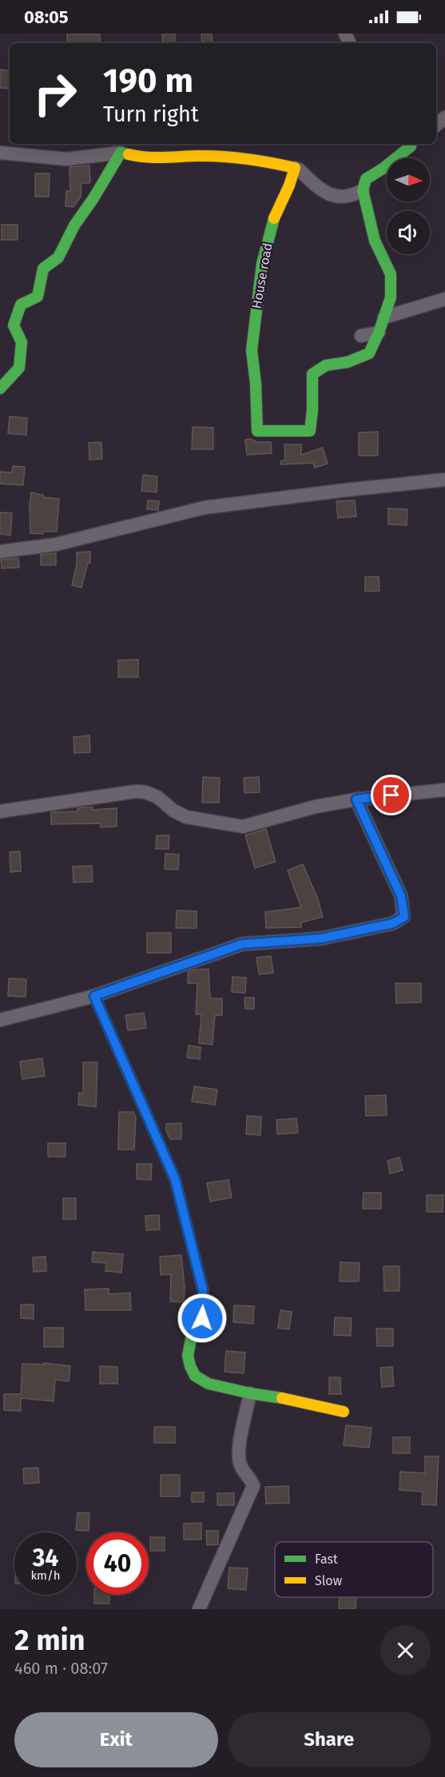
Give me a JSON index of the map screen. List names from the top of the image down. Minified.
{"streets":{"street":["House road"]},"legend":["Fast","Slow"],"north":"right","page":{"status":"08:05","turn":["190 m","Turn right"],"speed":"34 km/h","limit":"40","heading":["2 min","460 m · 08:07"],"buttons":["Exit","Share"]}}
